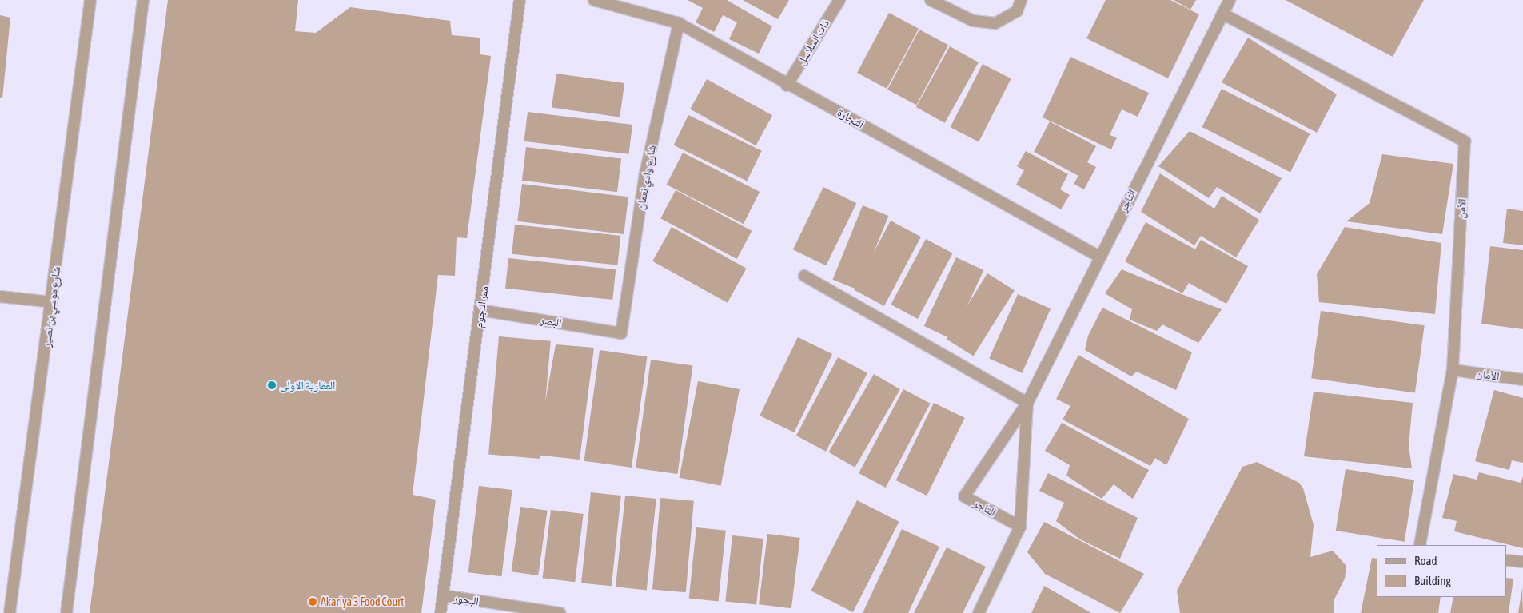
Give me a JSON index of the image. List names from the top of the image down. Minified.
{"streets":{"street":["ذات السلاسل","التجارة","شارع وادي نعمان","التاجر","الأمن","شارع موسي بن نصير","ممر النجوم","البصر","الأمان","البحور"]},"crossings":[["ذات السلاسل","التجارة"],["التجارة","شارع وادي نعمان"],["التجارة","التاجر"],["شارع وادي نعمان","البصر"],["التاجر","الأمن"],["الأمن","الأمان"],["ممر النجوم","البصر"],["ممر النجوم","البحور"]],"places":["العقارية الاولى","Akariya 3 Food Court"],"legend":["Road","Building"]}
